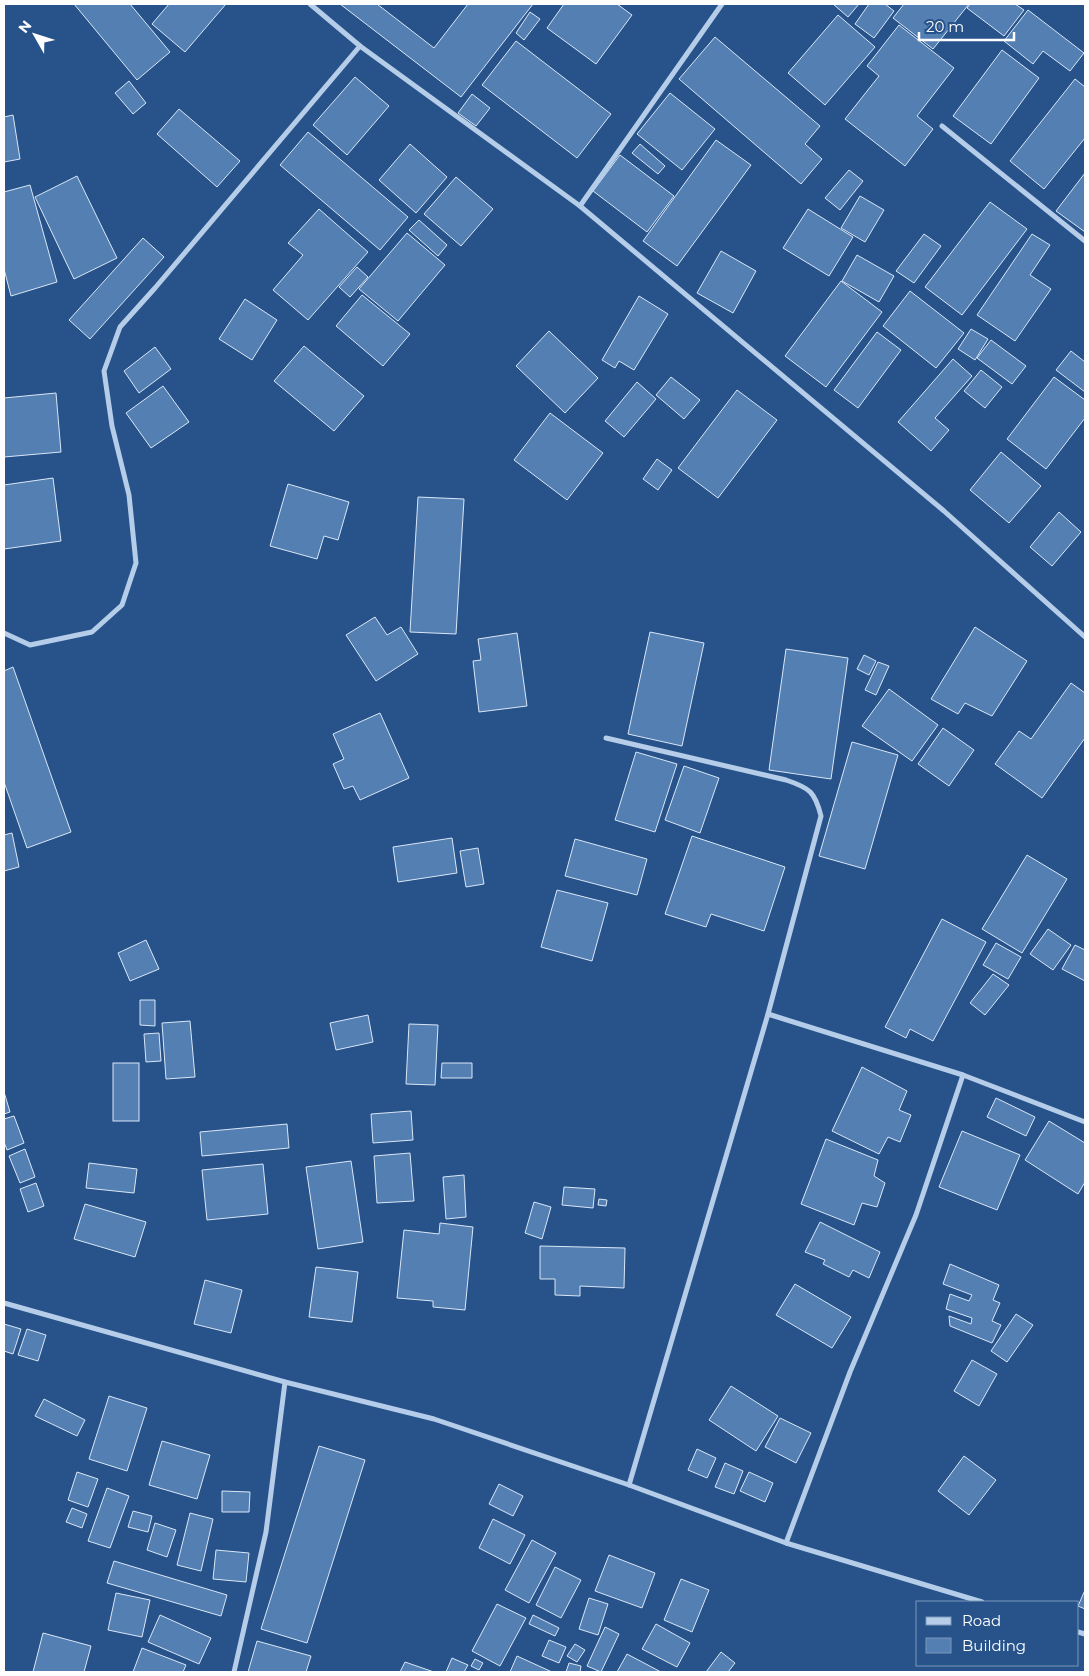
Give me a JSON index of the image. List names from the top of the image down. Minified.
{"legend":["Road","Building"],"scale_bar":"20 m","north":"top left"}
